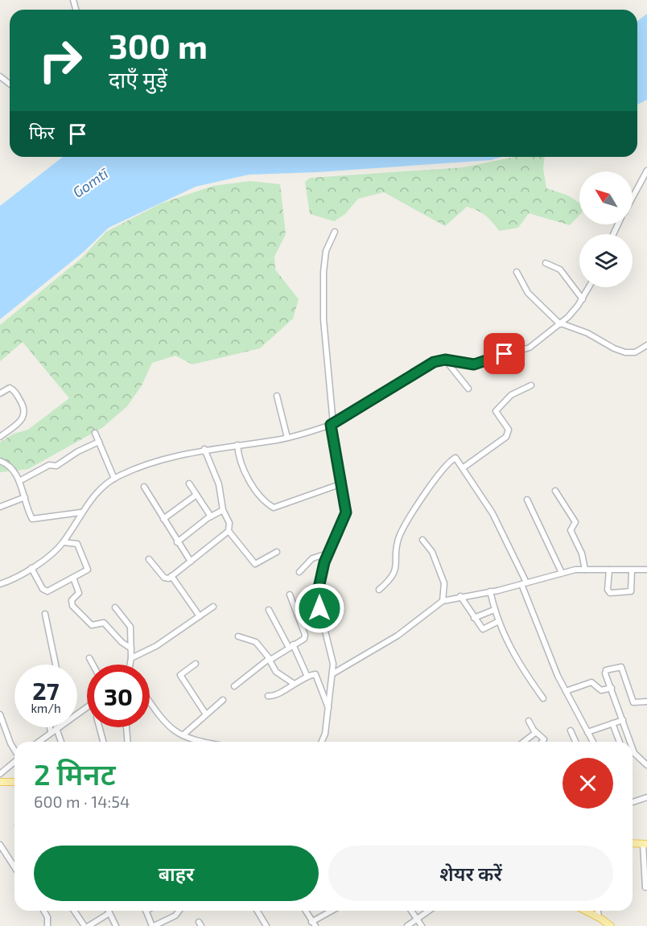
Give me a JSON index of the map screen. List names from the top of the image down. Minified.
{"water":["Gomtī"],"north":"top left","page":{"turn":["300 m","दाएँ मुड़ें"],"then":"फिर","speed":"27 km/h","limit":"30","heading":["2 मिनट","600 m · 14:54"],"buttons":["बाहर","शेयर करें"]}}
